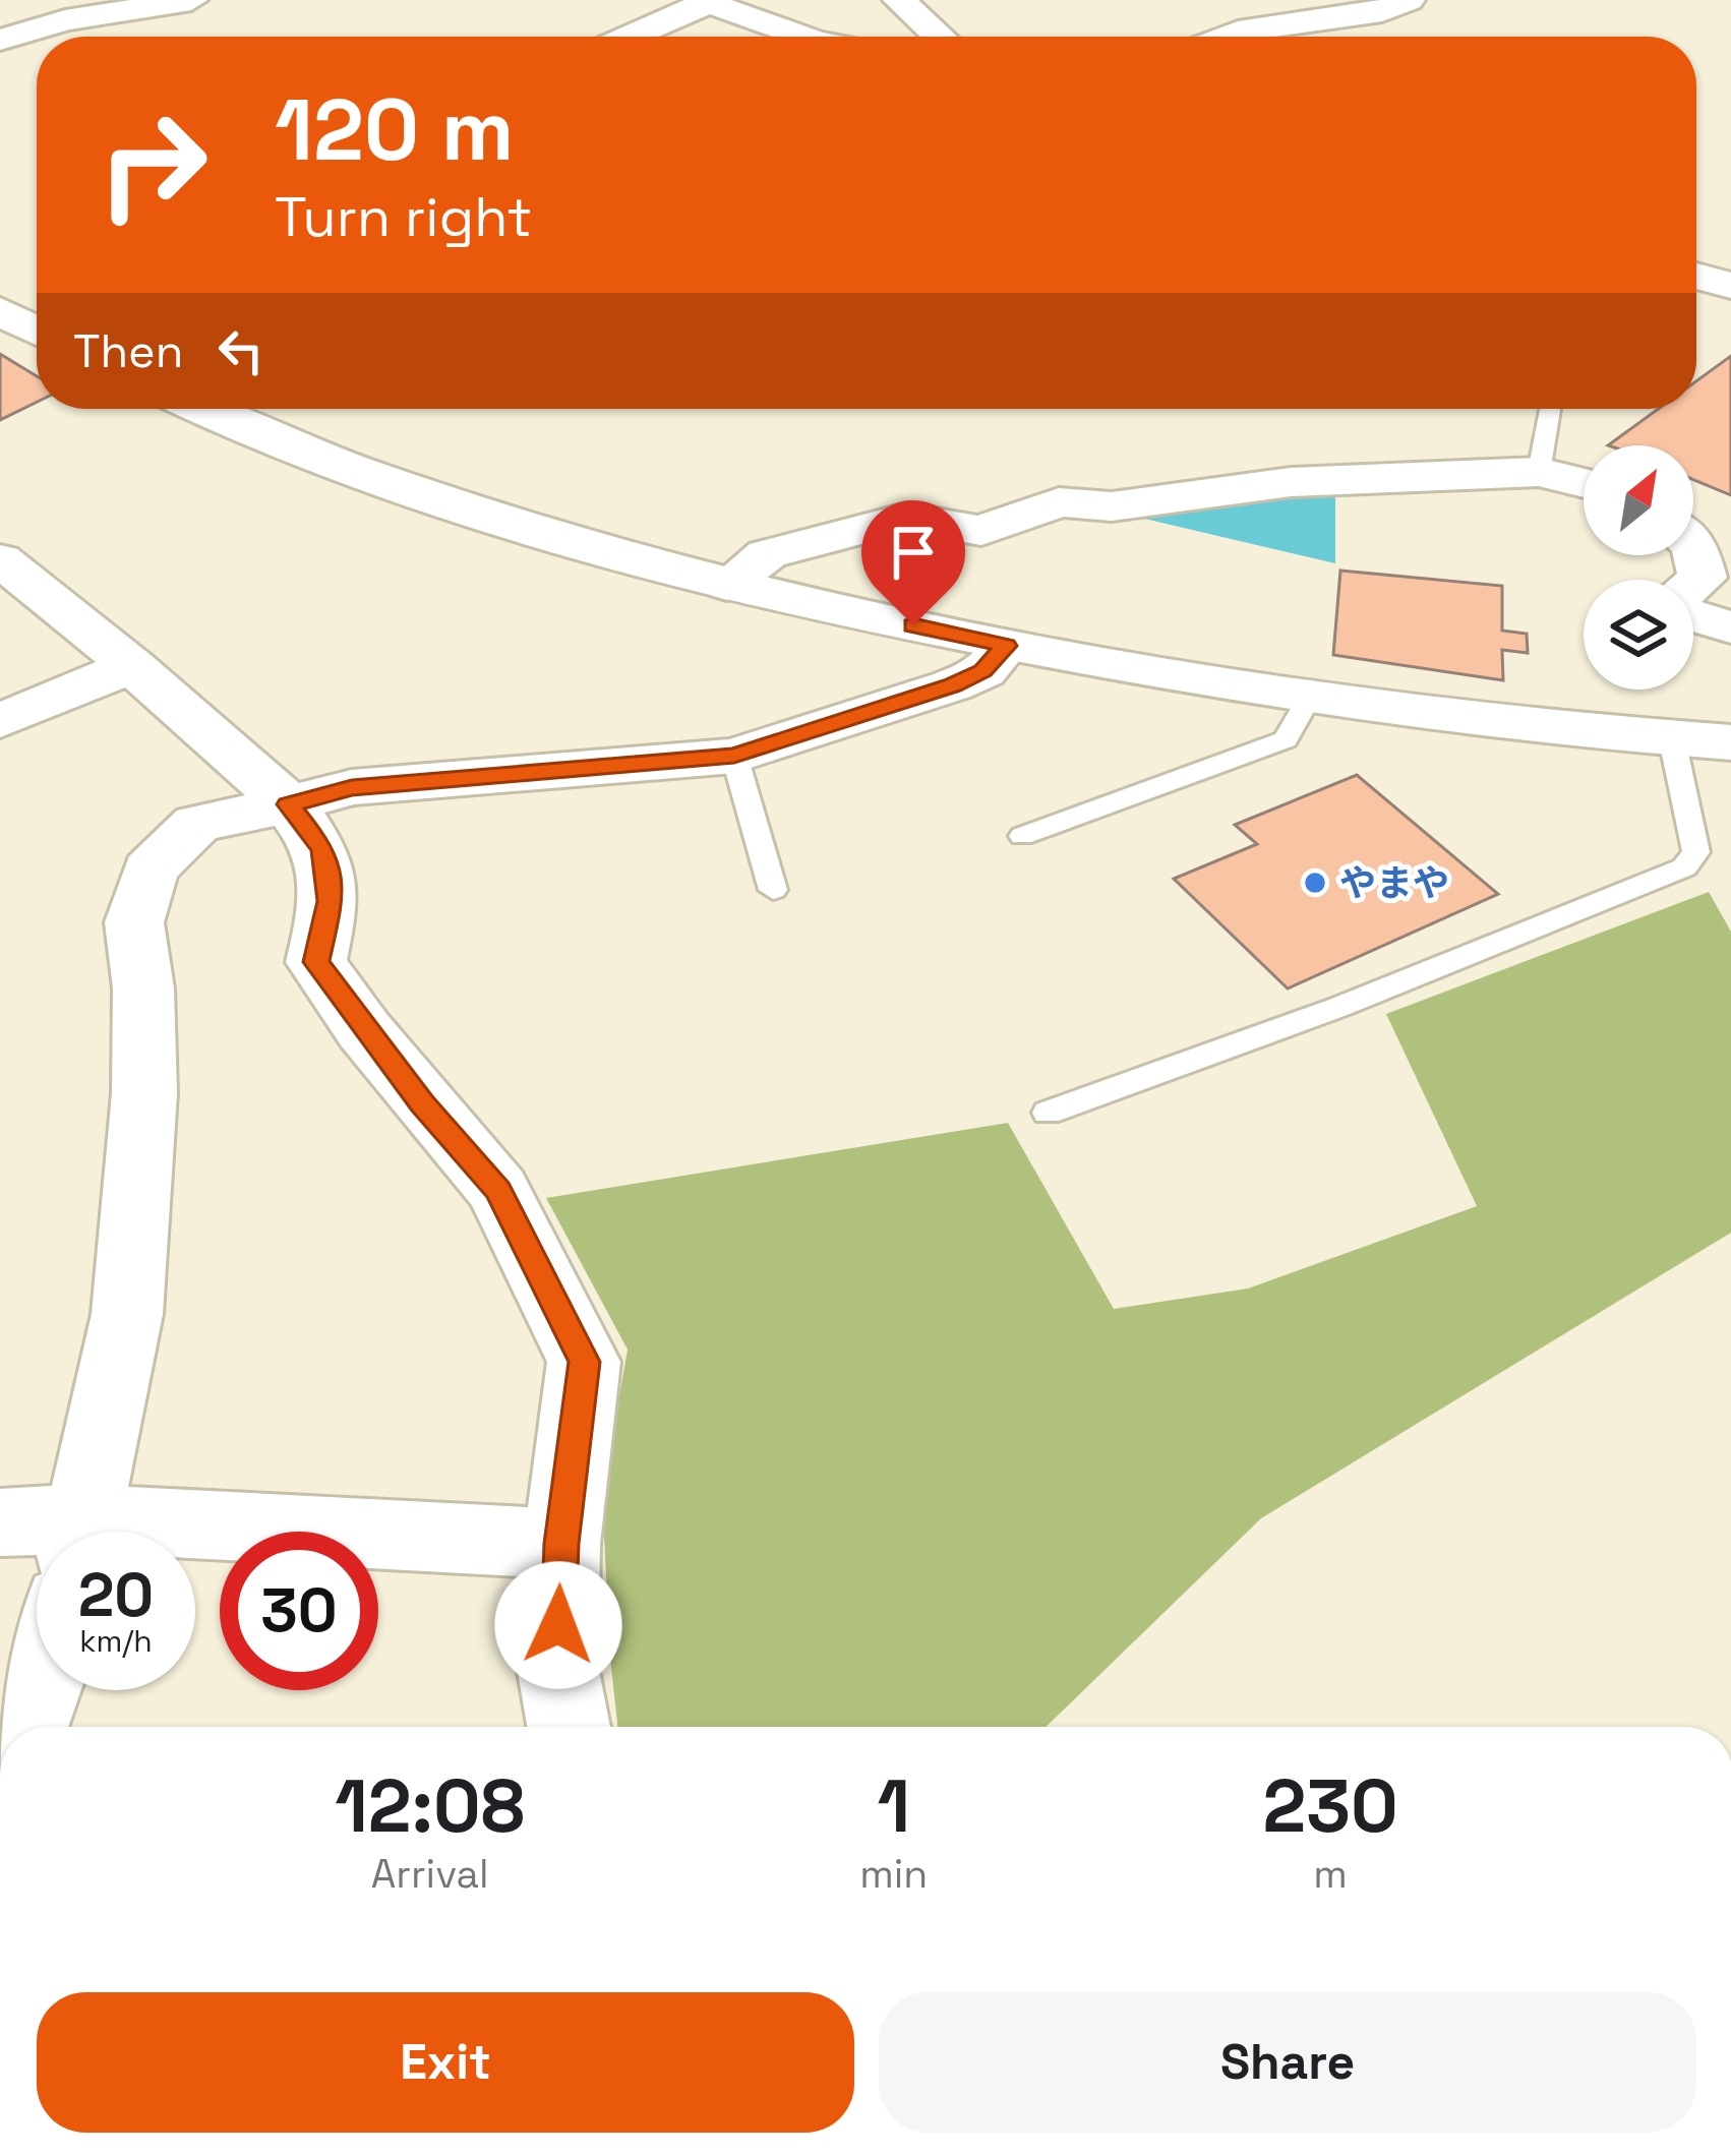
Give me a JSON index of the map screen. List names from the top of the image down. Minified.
{"places":["やまや"],"north":"top right","page":{"turn":["120 m","Turn right"],"then":"Then","speed":"20 km/h","limit":"30","eta":["12:08","Arrival","1","min","230","m"],"buttons":["Exit","Share"]}}
